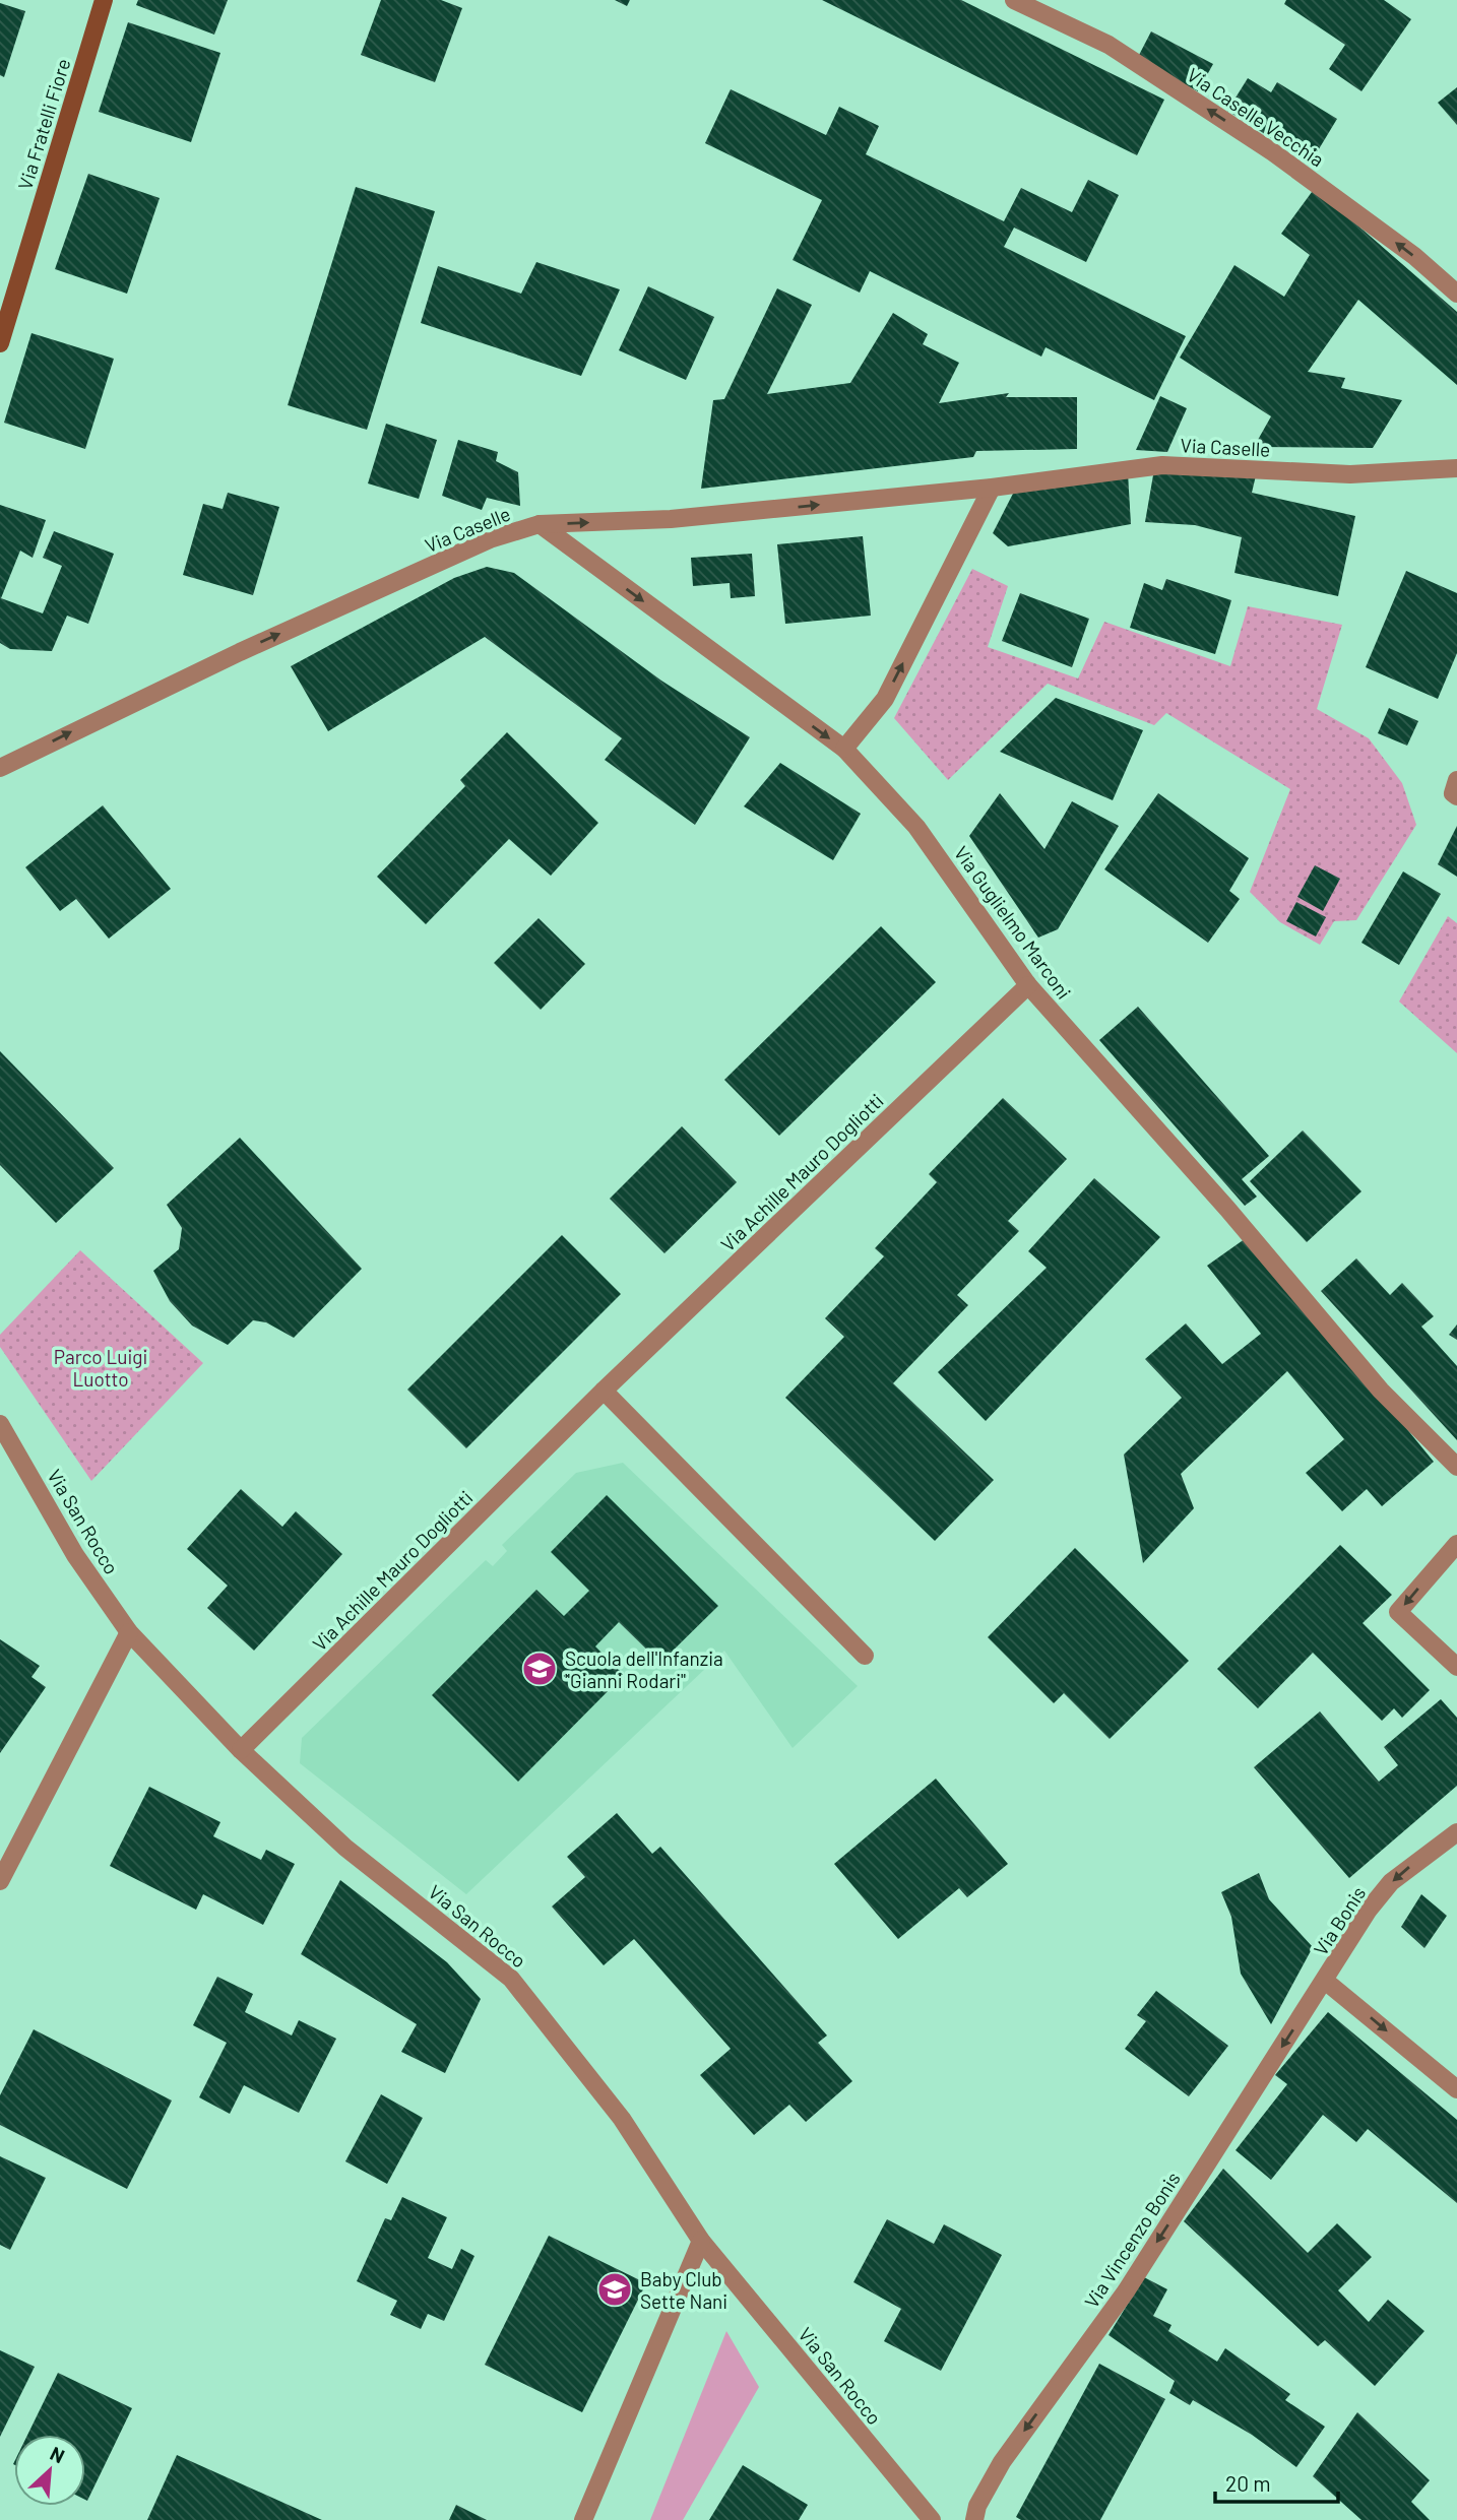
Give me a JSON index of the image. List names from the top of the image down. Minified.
{"streets":{"street":["Via Caselle Vecchia","Via Fratelli Fiore","Via Caselle","Via Guglielmo Marconi","Via Achille Mauro Dogliotti","Via San Rocco","Via Bonis","Via Vincenzo Bonis"]},"crossings":[["Via Caselle","Via Guglielmo Marconi"],["Via Guglielmo Marconi","Via Achille Mauro Dogliotti"],["Via Achille Mauro Dogliotti","Via San Rocco"],["Via Bonis","Via Vincenzo Bonis"]],"one_way":["Via Caselle Vecchia","Via Caselle","Via Bonis","Via Vincenzo Bonis"],"parks":["Parco Luigi Luotto"],"places":{"school or university":["Scuola dell'Infanzia \"Gianni Rodari\"","Baby Club Sette Nani"]},"scale_bar":"20 m","north":"top right"}
